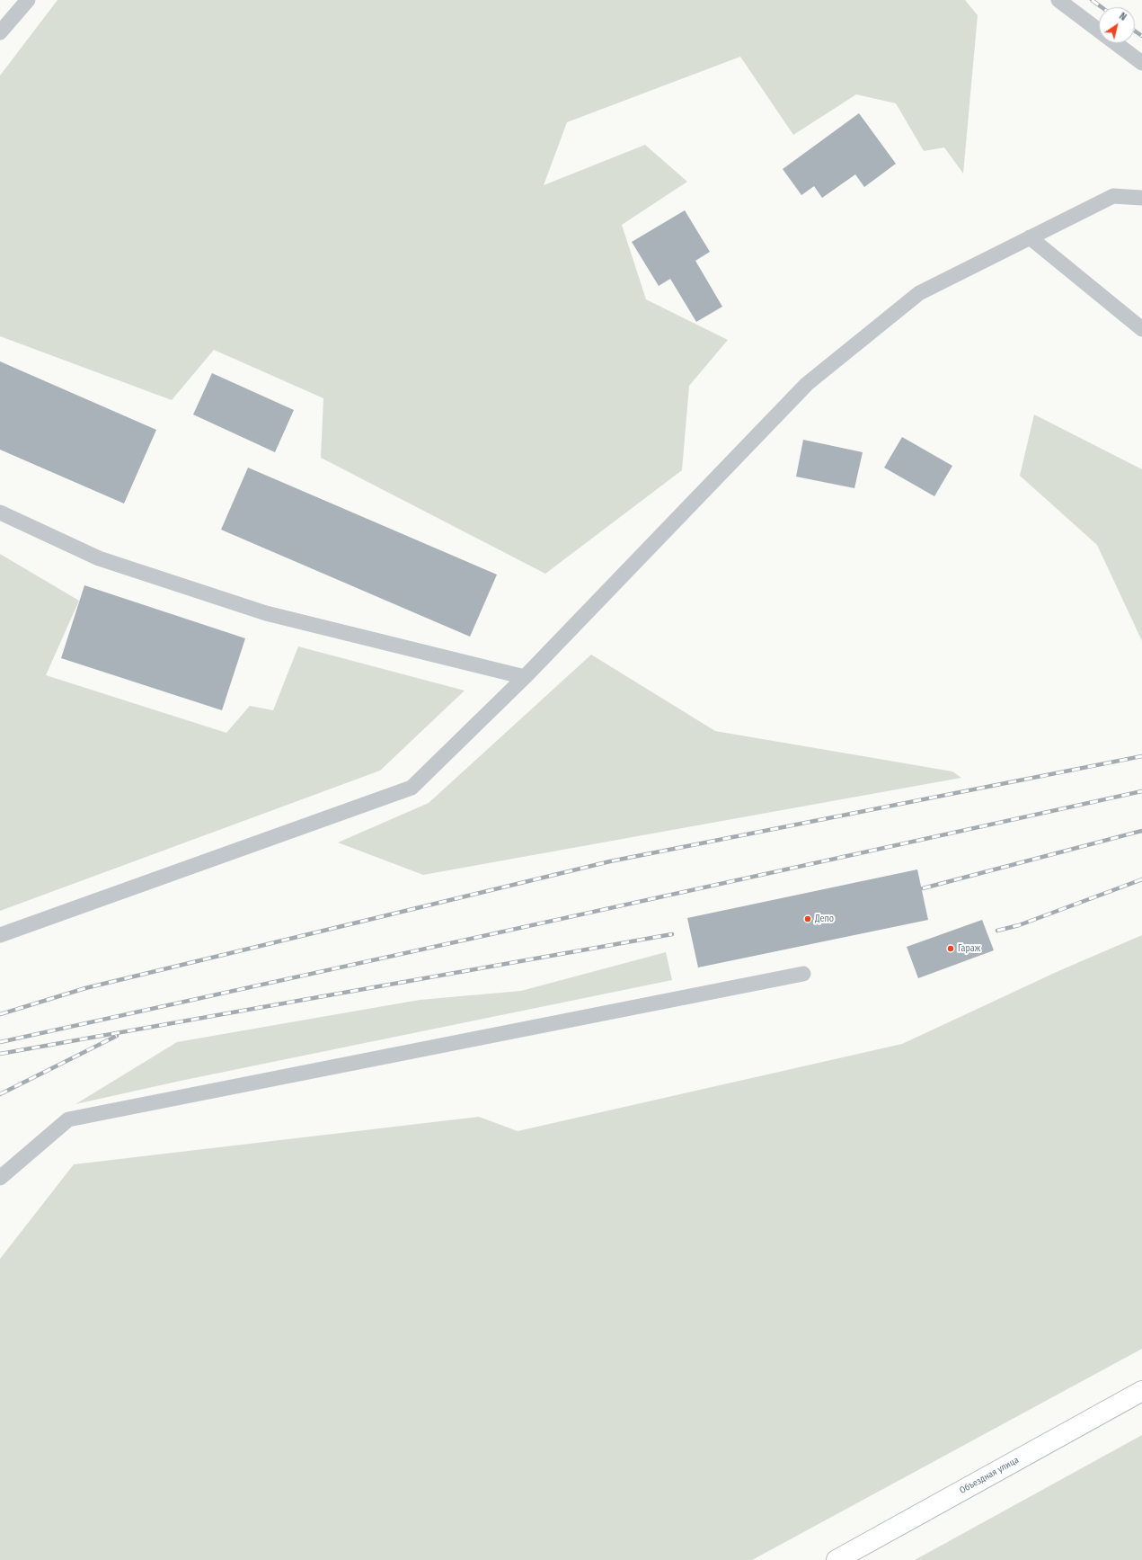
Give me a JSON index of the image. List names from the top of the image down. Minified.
{"streets":{"main road":["Объездная улица"]},"places":["Депо","Гараж"],"north":"top right"}
